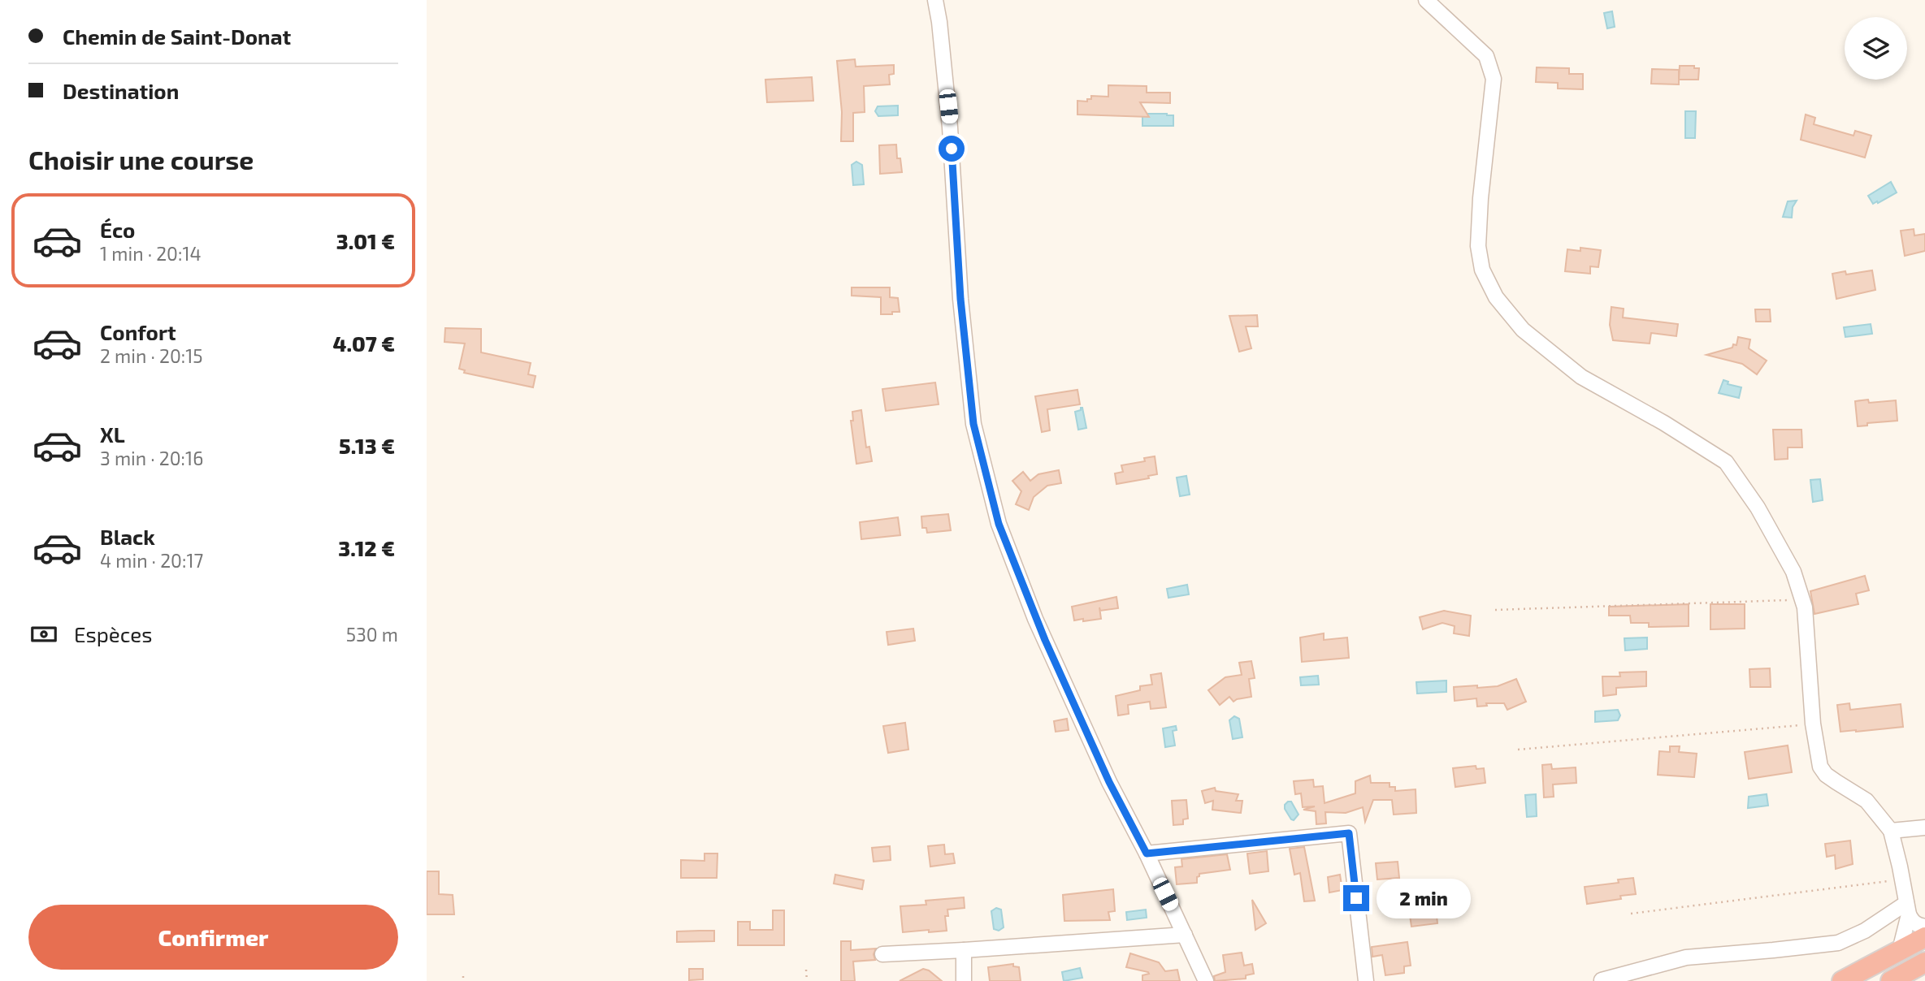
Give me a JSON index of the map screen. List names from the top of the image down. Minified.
{"page":{"banner":["Chemin de Saint-Donat","Destination"],"heading":"Choisir une course","list":[{"name":"Éco","note":"1 min · 20:14","value":"3.01 €"},{"name":"Confort","note":"2 min · 20:15","value":"4.07 €"},{"name":"XL","note":"3 min · 20:16","value":"5.13 €"},{"name":"Black","note":"4 min · 20:17","value":"3.12 €"}],"pay":["Espèces","530 m"],"bubble":"2 min","buttons":"Confirmer"}}
